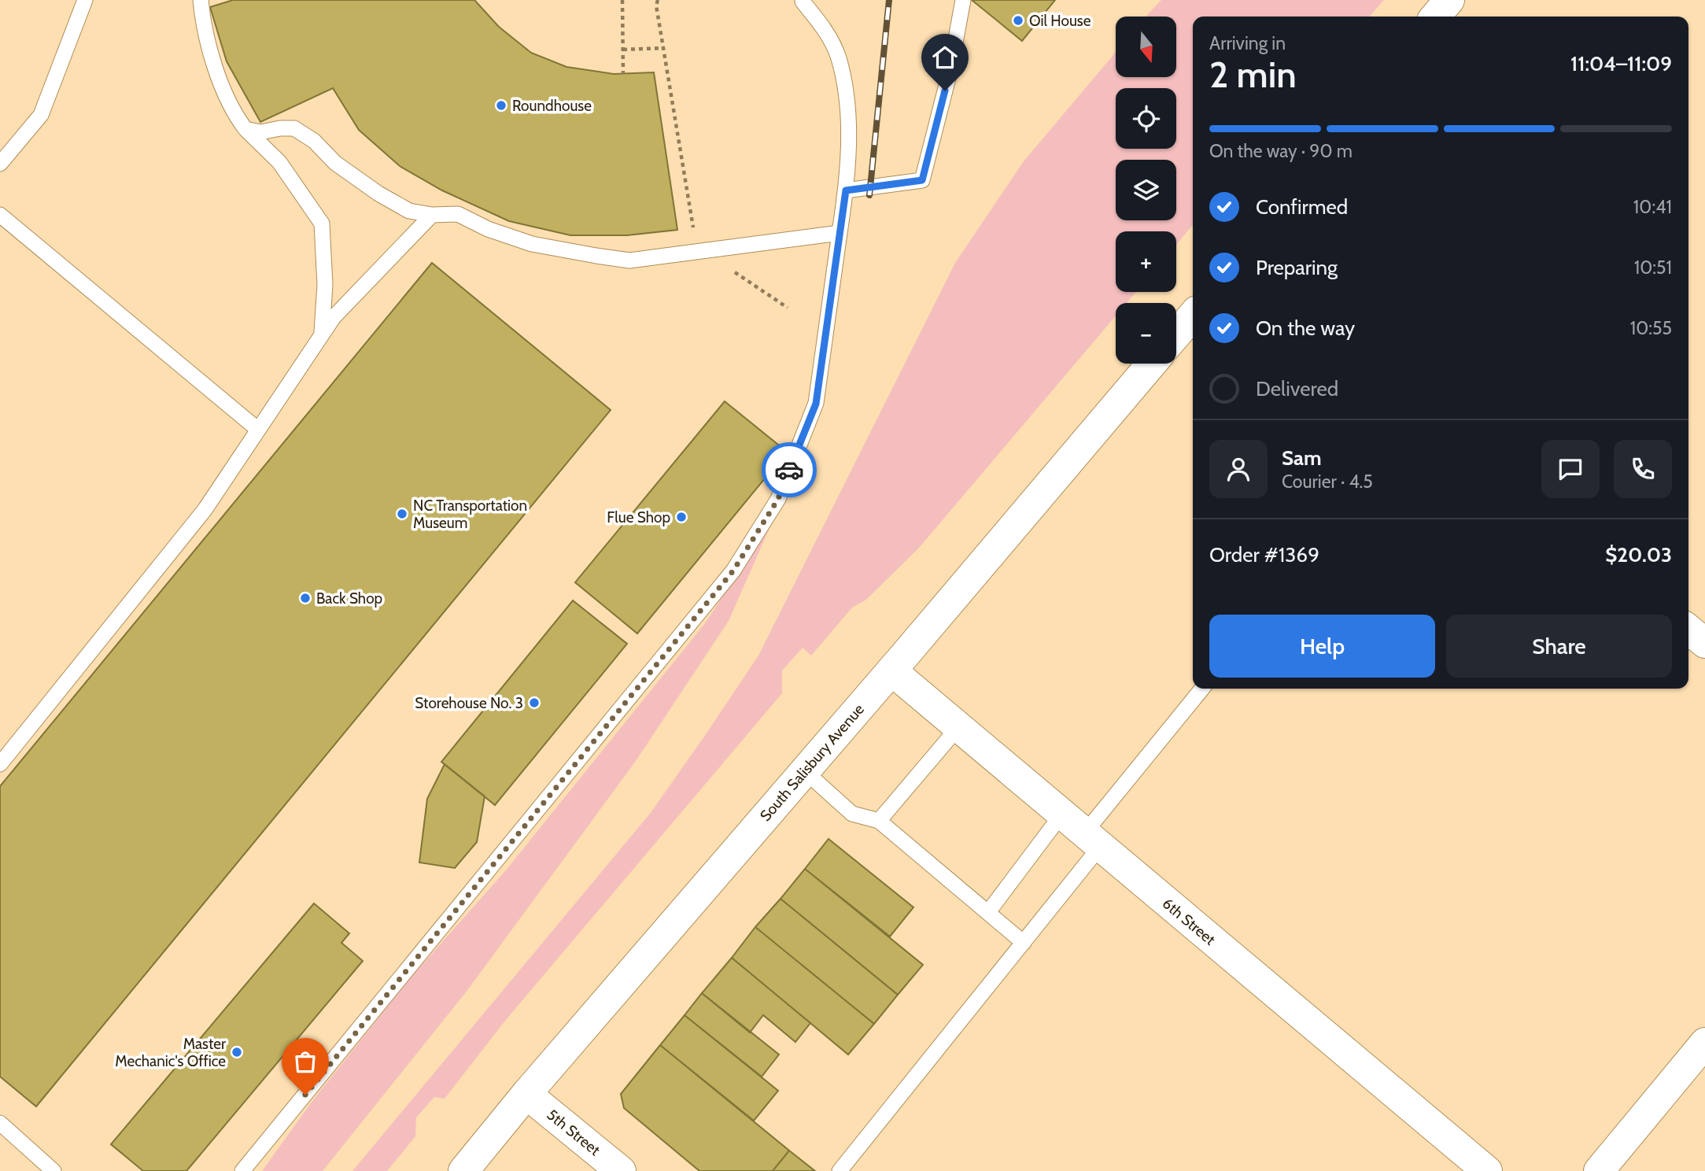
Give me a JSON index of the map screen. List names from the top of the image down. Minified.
{"streets":{"main road":["South Salisbury Avenue","6th Street","5th Street"]},"crossings":[["South Salisbury Avenue","6th Street"],["South Salisbury Avenue","5th Street"]],"places":["Oil House","Roundhouse","NC Transportation Museum","Flue Shop","Back Shop","Storehouse No. 3","Master Mechanic's Office"],"north":"bottom","page":{"map_buttons":["+","−"],"heading":["2 min","Arriving in","11:04–11:09"],"panel":["Sam","Courier · 4.5","Order #1369","$20.03"],"bar":"On the way · 90 m","list":[["Confirmed","10:41"],["Preparing","10:51"],["On the way","10:55"],"Delivered"],"buttons":["Help","Share"]}}
